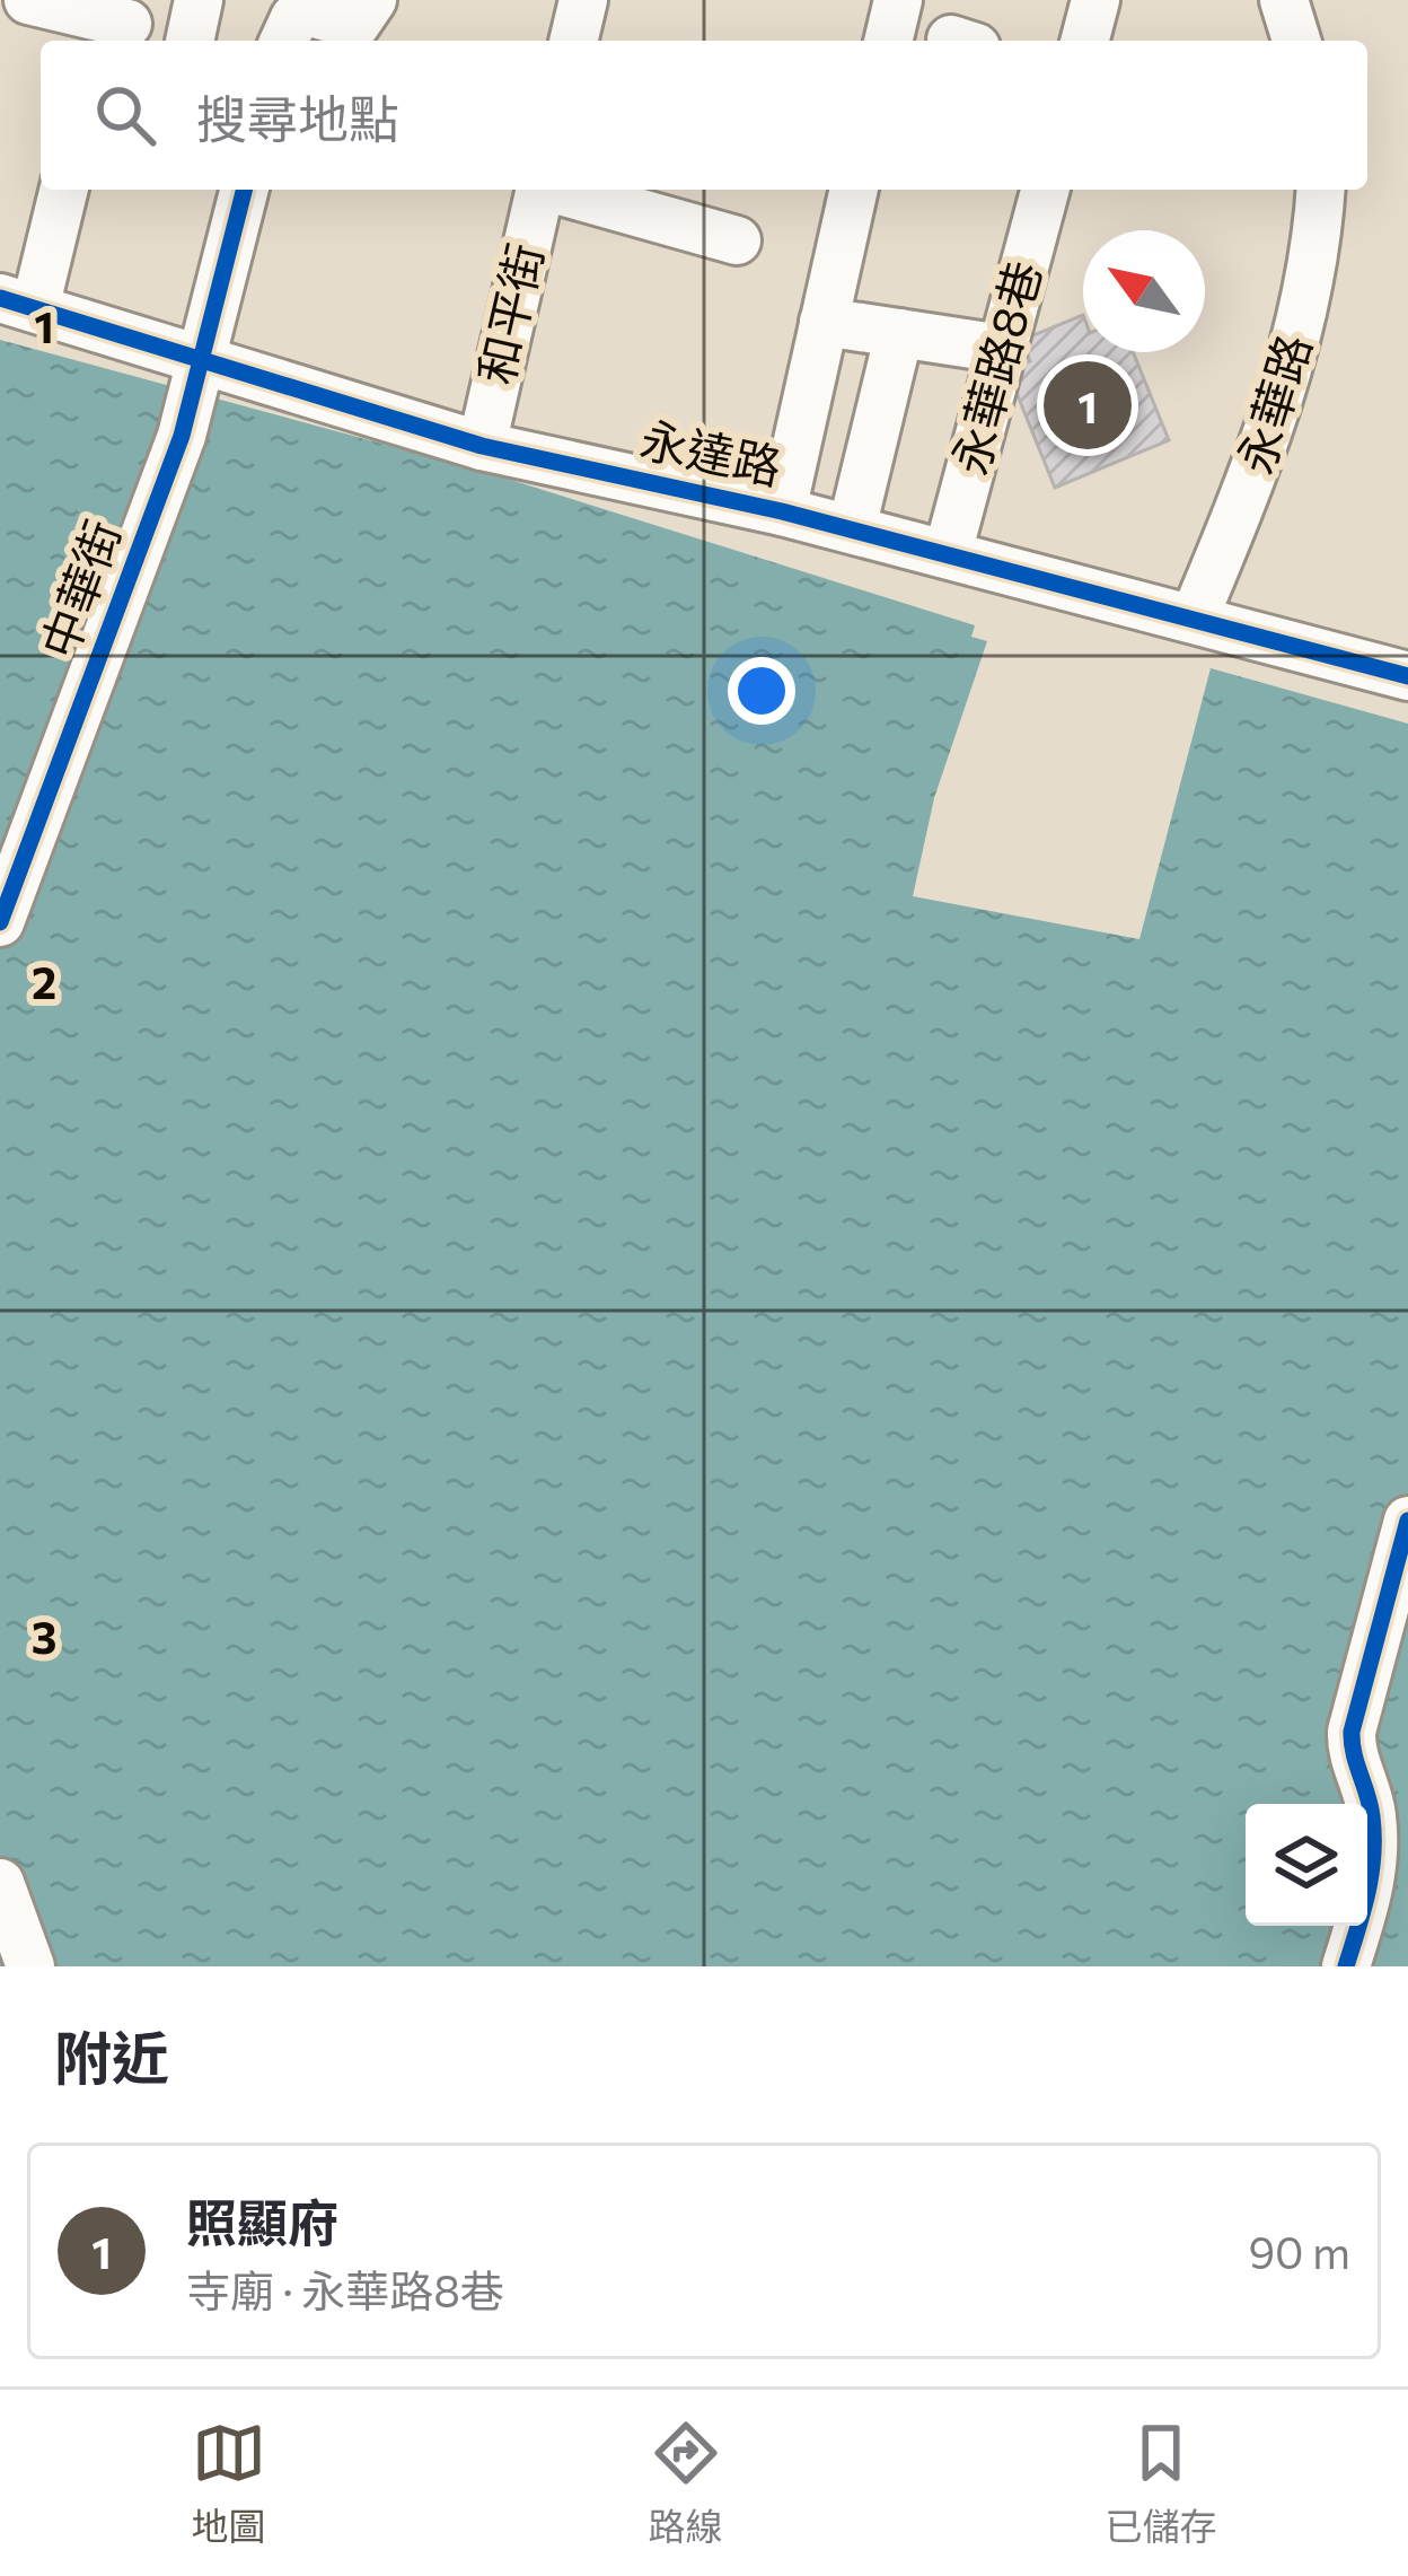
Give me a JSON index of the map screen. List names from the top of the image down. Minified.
{"streets":{"street":["和平街","永華路8巷","永華路","永達路","中華街"]},"crossings":[["和平街","永達路"],["永華路8巷","永達路"],["永華路","永達路"],["永達路","中華街"]],"north":"top left","page":{"search":"搜尋地點","pins":"1","heading":"附近","list":[{"mark":"1","name":"照顯府","note":"寺廟 · 永華路8巷","value":"90 m"}],"nav":["地圖","路線","已儲存"]},"grid":{"rows":["1","2","3"]}}
